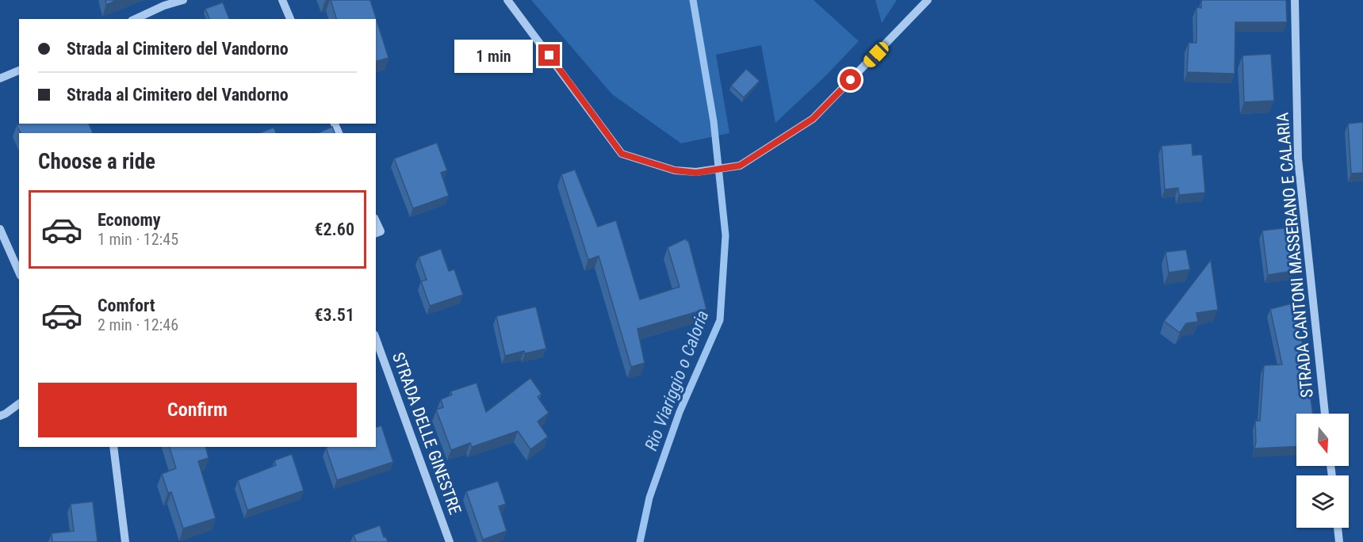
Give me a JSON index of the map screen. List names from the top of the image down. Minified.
{"streets":{"street":["STRADA CANTONI MASSERANO E CALARIA","STRADA DELLE GINESTRE"]},"water":["Rio Viariggio o Caloria"],"north":"bottom","page":{"banner":["Strada al Cimitero del Vandorno","Strada al Cimitero del Vandorno"],"bubble":"1 min","heading":"Choose a ride","list":[{"name":"Economy","note":"1 min · 12:45","value":"€2.60"},{"name":"Comfort","note":"2 min · 12:46","value":"€3.51"}],"buttons":"Confirm"}}
